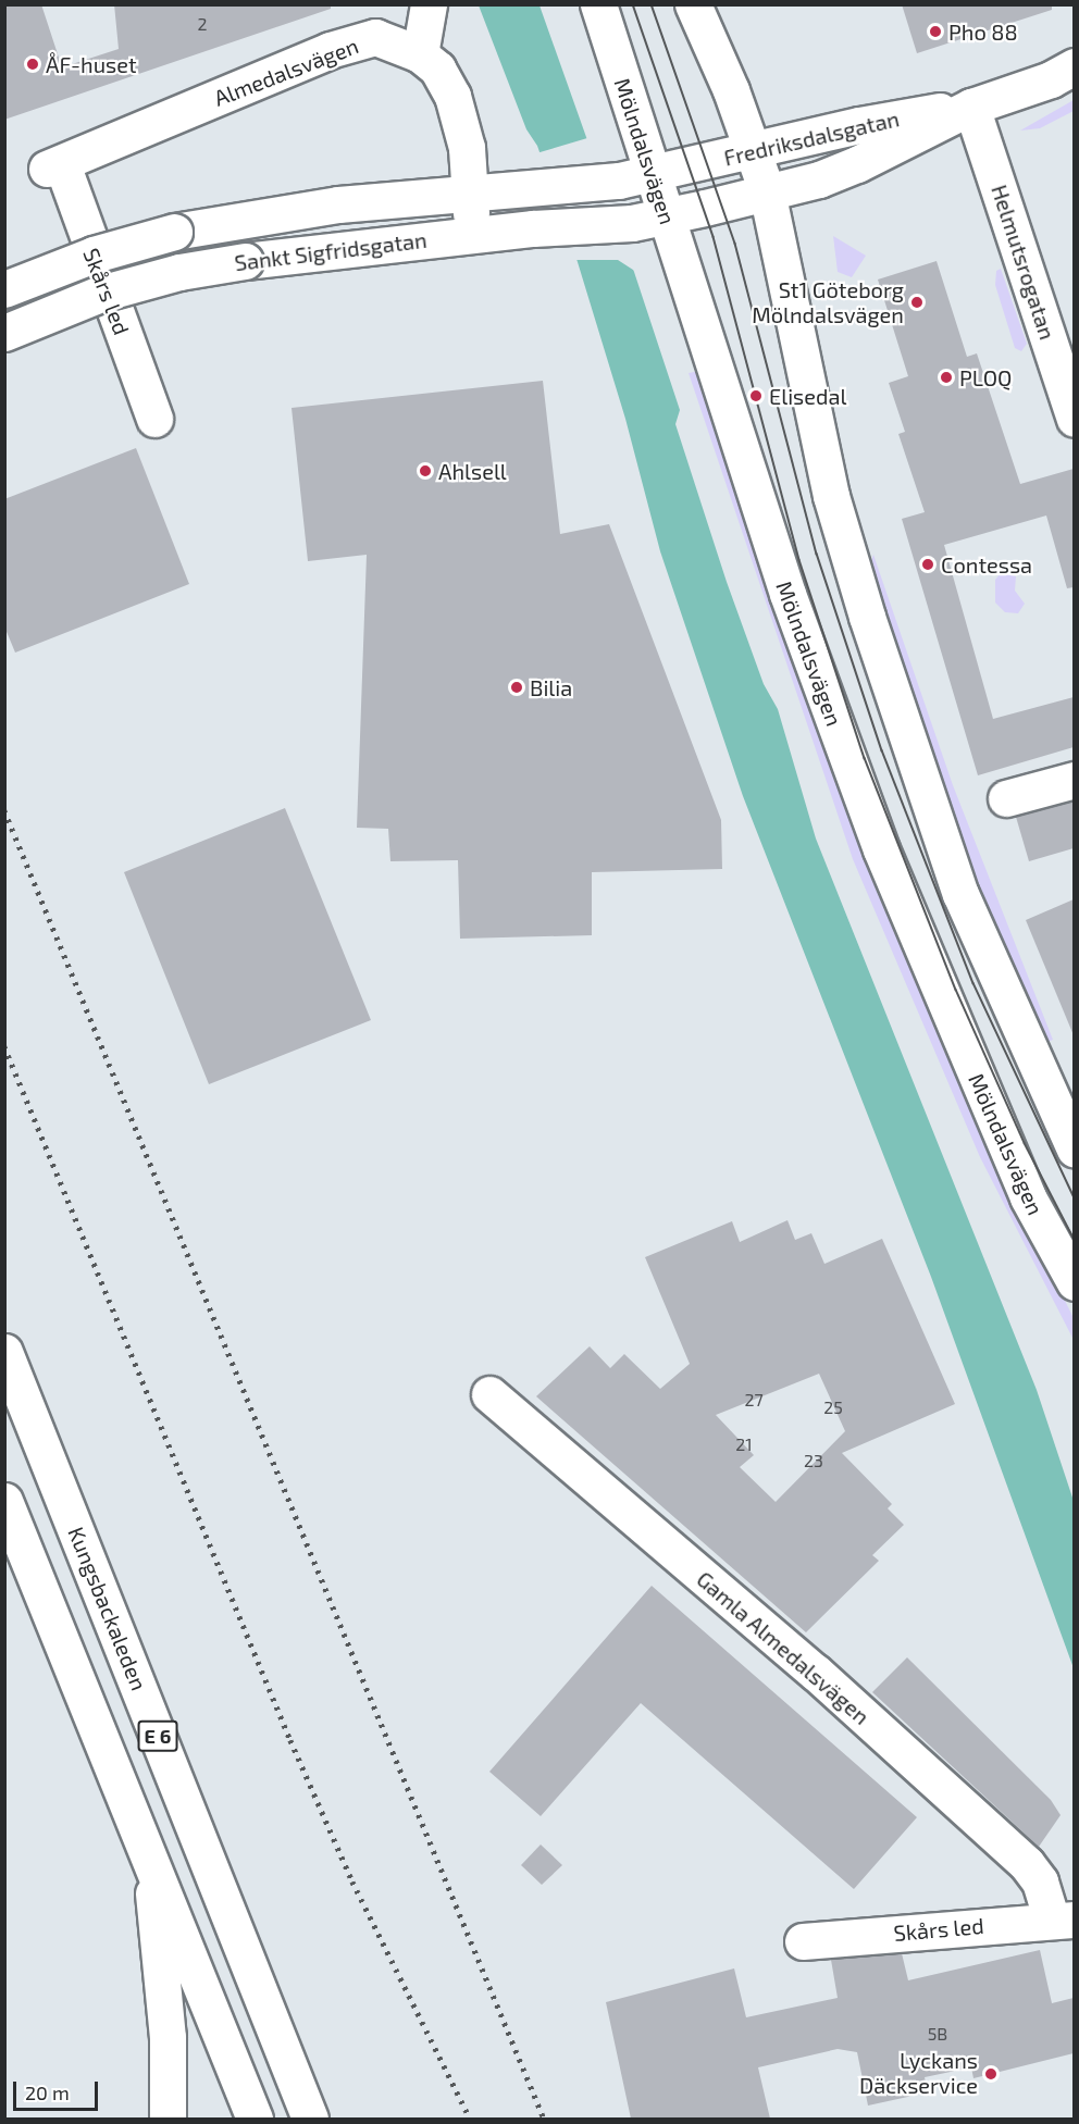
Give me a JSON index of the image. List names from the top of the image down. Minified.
{"streets":{"main road":["Almedalsvägen","Fredriksdalsgatan","Mölndalsvägen","Sankt Sigfridsgatan","Helmutsrogatan","Skårs led","Kungsbackaleden","Gamla Almedalsvägen","E 6"]},"crossings":[["Almedalsvägen","Sankt Sigfridsgatan"],["Almedalsvägen","Skårs led"],["Fredriksdalsgatan","Mölndalsvägen"],["Fredriksdalsgatan","Sankt Sigfridsgatan"],["Fredriksdalsgatan","Helmutsrogatan"],["Mölndalsvägen","Sankt Sigfridsgatan"],["Skårs led","Gamla Almedalsvägen"]],"places":["Pho 88","ÅF-huset","St1 Göteborg Mölndalsvägen","PLOQ","Elisedal","Ahlsell","Contessa","Bilia","Lyckans Däckservice"],"house_numbers":["2","27","25","21","23","5B"],"scale_bar":"20 m"}
